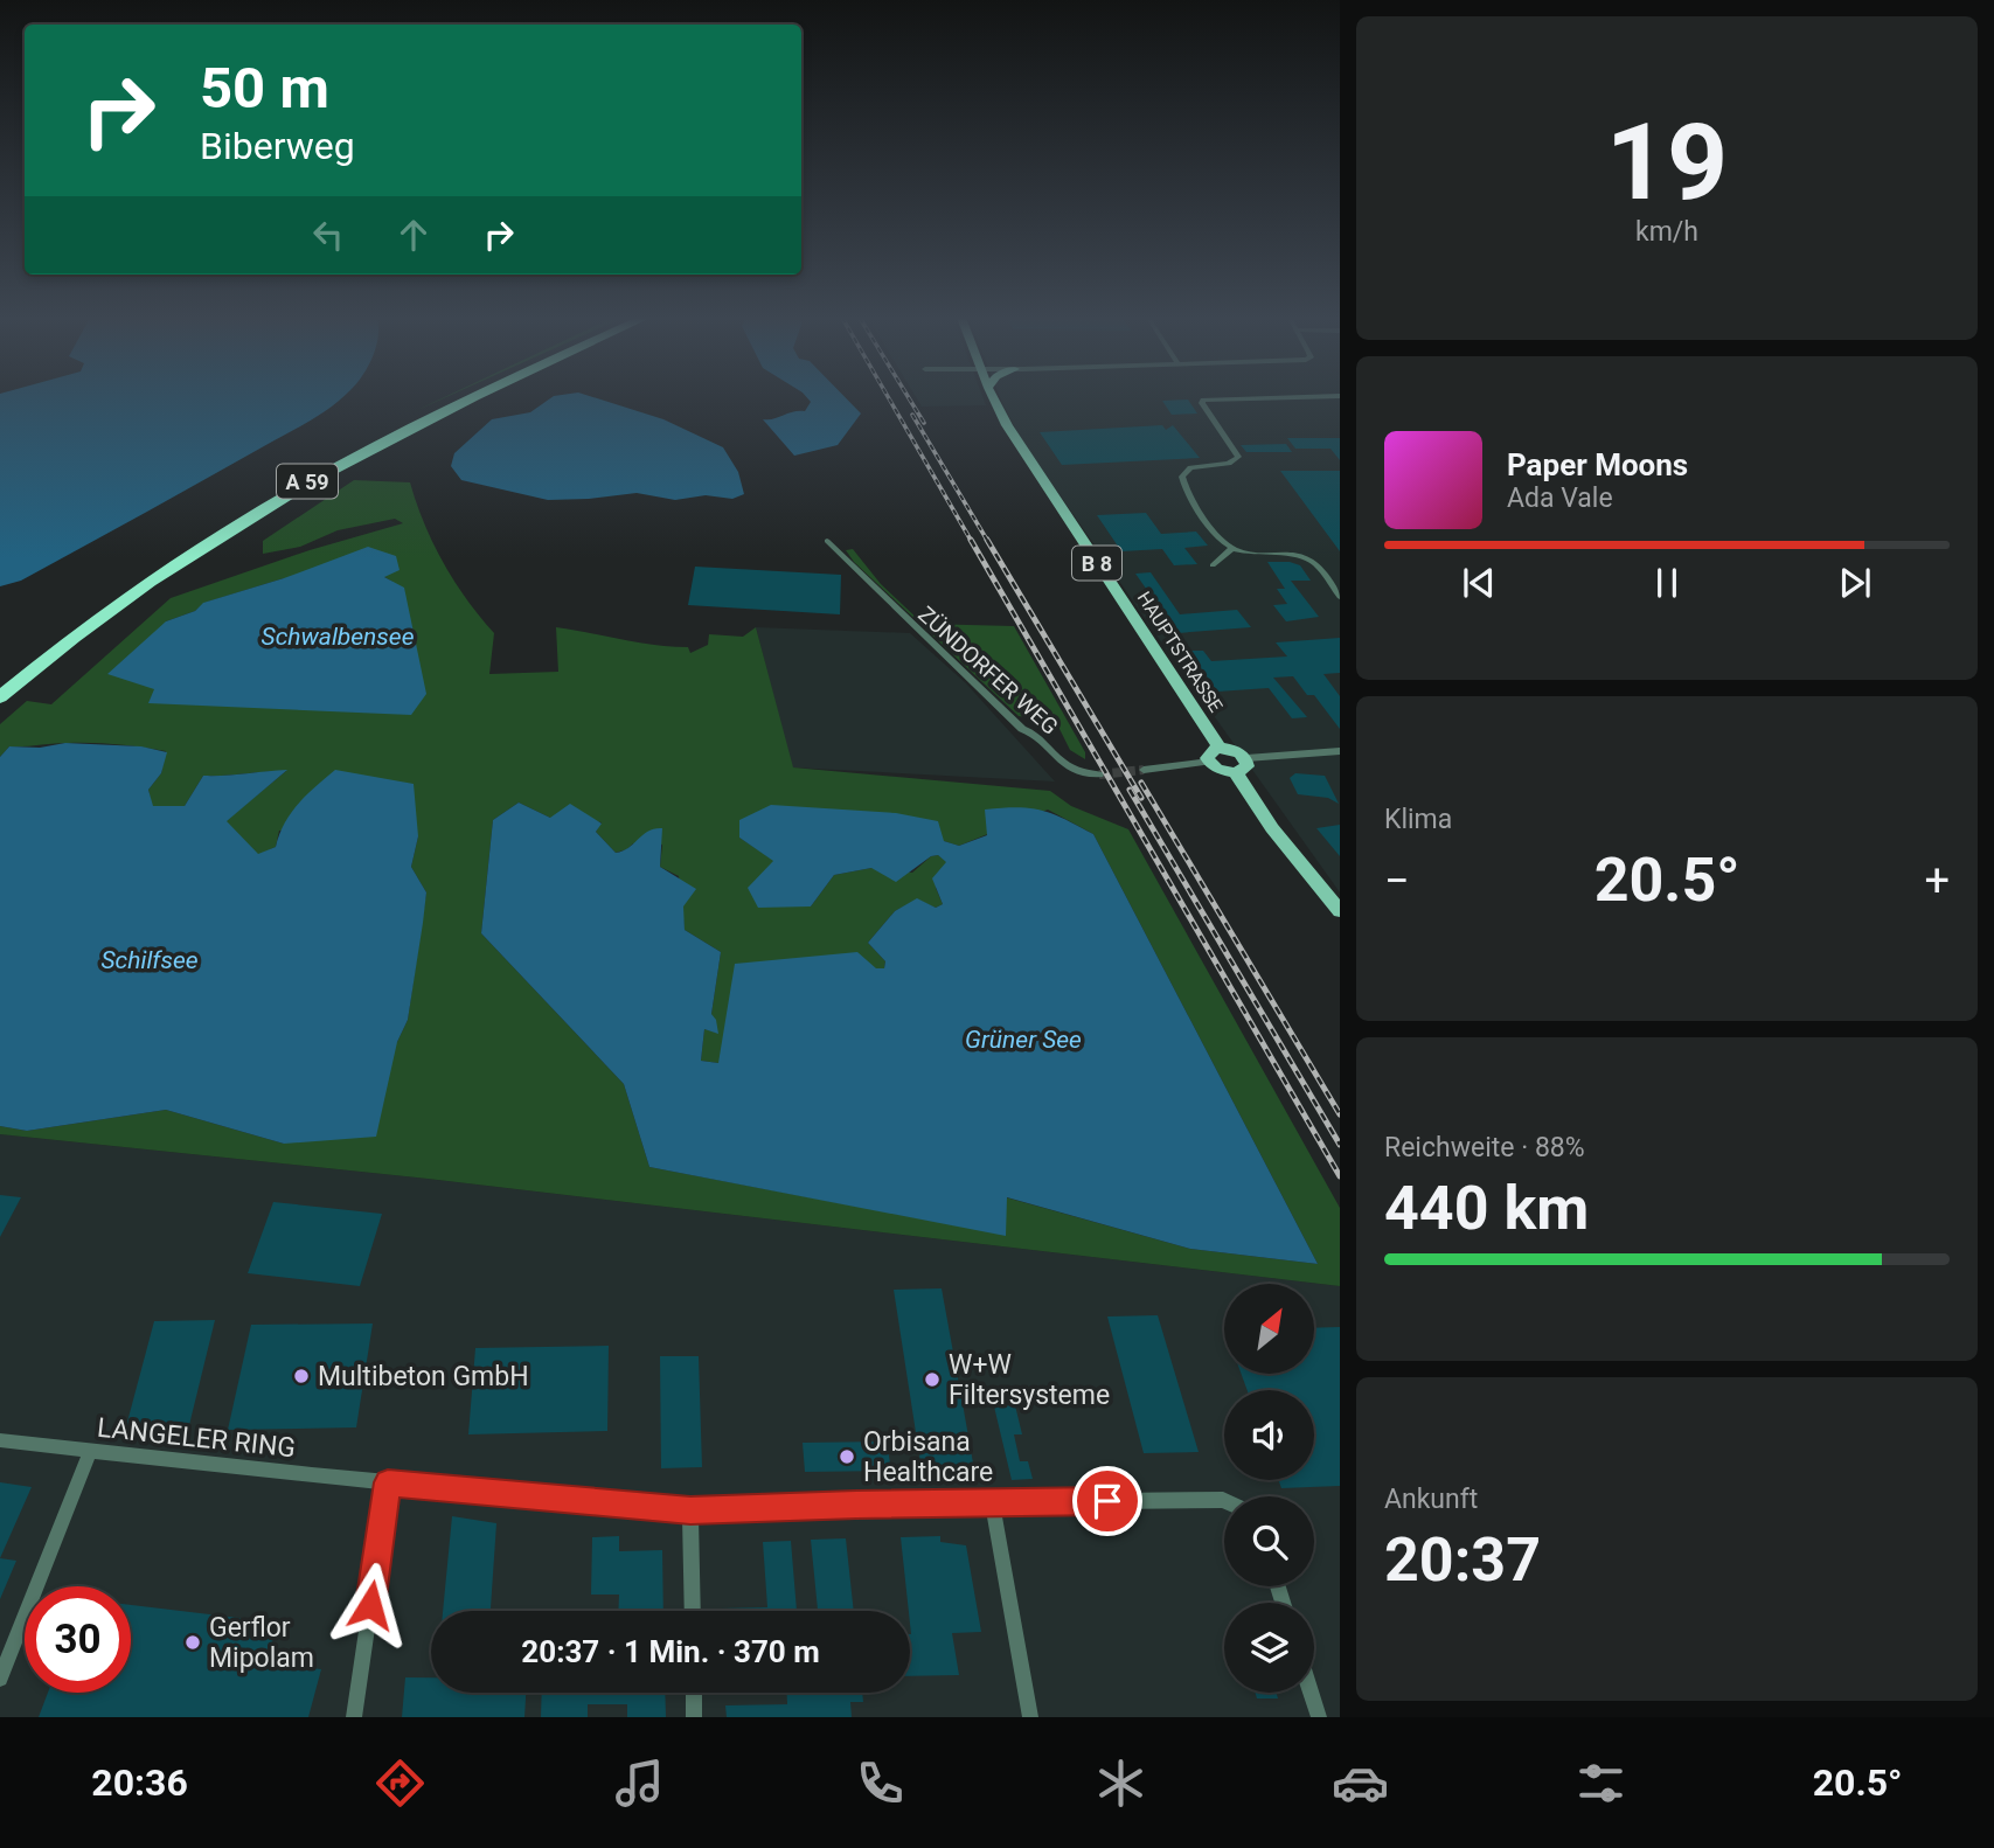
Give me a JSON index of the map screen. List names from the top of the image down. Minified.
{"streets":{"highway":["A 59"],"main road":["B 8","HAUPTSTRASSE"],"street":["ZÜNDORFER WEG","LANGELER RING"]},"water":["Schwalbensee","Schilfsee","Grüner See"],"places":["Multibeton GmbH","W+W Filtersysteme","Orbisana Healthcare","Gerflor Mipolam"],"north":"top right","page":{"tile":[["19","km/h"],"Klima",["Reichweite · 88%","440 km"],["Ankunft","20:37"]],"turn":["50 m","Biberweg"],"song":["Paper Moons","Ada Vale"],"heat":["−","20.5°","+"],"limit":"30","trip":"20:37 · 1 Min. · 370 m","tabs":["20:36","20.5°"]}}
